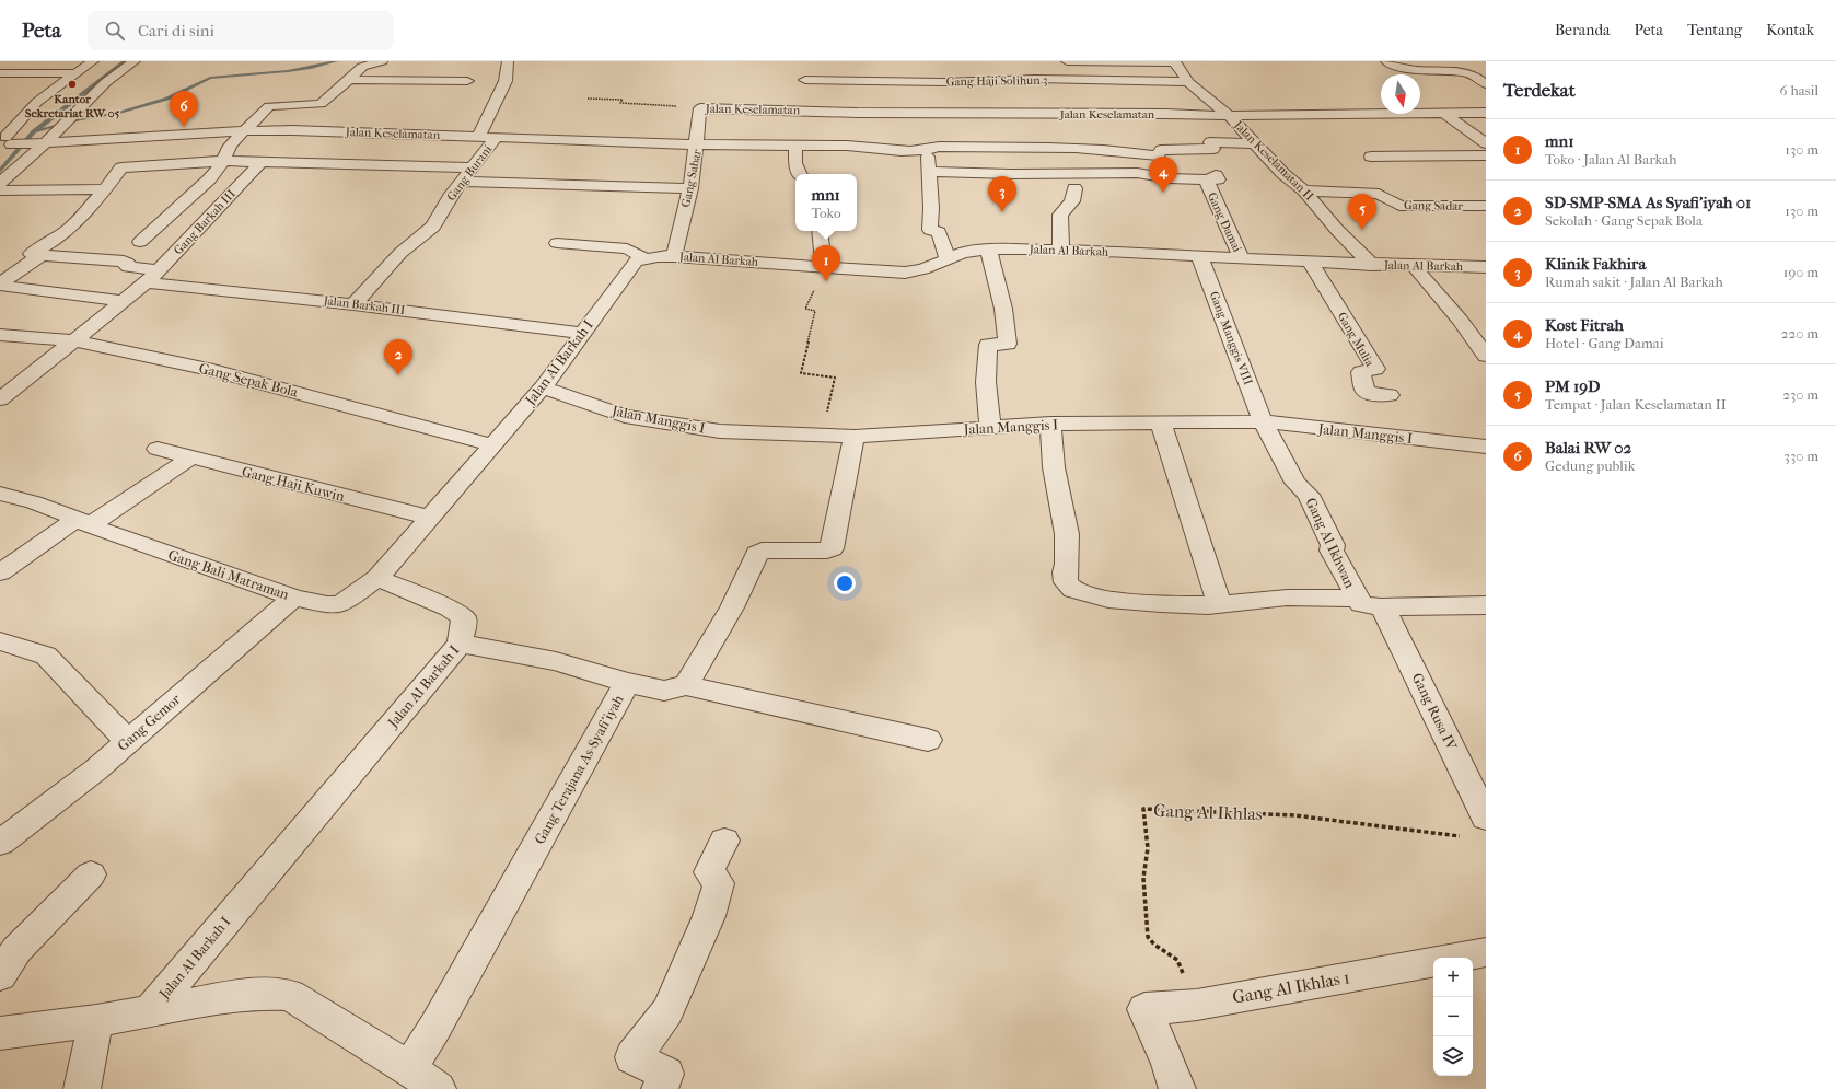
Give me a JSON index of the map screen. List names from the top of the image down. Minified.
{"streets":{"street":["Gang Haji Solihun 3","Jalan Keselamatan","Jalan Keselamatan II","Gang Burani","Gang Sabar","Gang Sadar","Gang Barkah III","Gang Damai","Jalan Al Barkah","Jalan Barkah III","Gang Manggis VIII","Gang Mulia","Jalan Al Barkah I","Gang Sepak Bola","Jalan Manggis I","Gang Haji Kuwin","Gang Al Ikhwan","Gang Bali Matraman","Gang Rusa IV","Gang Gemor","Gang Terajana As-Syafi'iyah","Gang Al Ikhlas 1"],"path":["Gang Al Ikhlas"]},"crossings":[["Gang Haji Solihun 3","Jalan Keselamatan II"],["Jalan Keselamatan","Jalan Keselamatan II"],["Jalan Keselamatan","Gang Burani"],["Jalan Keselamatan","Gang Sabar"],["Jalan Keselamatan II","Gang Sadar"],["Jalan Keselamatan II","Jalan Al Barkah"],["Gang Burani","Jalan Barkah III"],["Gang Sabar","Gang Damai"],["Gang Sabar","Jalan Al Barkah"],["Gang Sabar","Jalan Al Barkah I"],["Gang Barkah III","Jalan Barkah III"],["Gang Barkah III","Gang Sepak Bola"],["Gang Damai","Jalan Al Barkah"],["Jalan Al Barkah","Gang Manggis VIII"],["Jalan Al Barkah","Gang Mulia"],["Jalan Al Barkah","Jalan Al Barkah I"],["Jalan Barkah III","Jalan Al Barkah I"],["Gang Manggis VIII","Jalan Manggis I"],["Gang Manggis VIII","Gang Al Ikhwan"],["Jalan Al Barkah I","Gang Sepak Bola"],["Jalan Al Barkah I","Jalan Manggis I"],["Jalan Al Barkah I","Gang Haji Kuwin"],["Jalan Al Barkah I","Gang Bali Matraman"],["Jalan Manggis I","Gang Al Ikhwan"],["Gang Al Ikhwan","Gang Rusa IV"],["Gang Bali Matraman","Gang Gemor"],["Gang Al Ikhlas","Gang Al Ikhlas 1"]],"places":["Kantor Sekretariat RW 05"],"north":"bottom","page":{"header":"Peta","search":"Cari di sini","nav":["Beranda","Peta","Tentang","Kontak"],"heading":["Terdekat","6 hasil"],"pins":["6","4","3","5","1","2"],"list":[{"mark":"1","name":"mn1","note":"Toko · Jalan Al Barkah","value":"130 m"},{"mark":"2","name":"SD-SMP-SMA As Syafi'iyah 01","note":"Sekolah · Gang Sepak Bola","value":"130 m"},{"mark":"3","name":"Klinik Fakhira","note":"Rumah sakit · Jalan Al Barkah","value":"190 m"},{"mark":"4","name":"Kost Fitrah","note":"Hotel · Gang Damai","value":"220 m"},{"mark":"5","name":"PM 19D","note":"Tempat · Jalan Keselamatan II","value":"230 m"},{"mark":"6","name":"Balai RW 02","note":"Gedung publik","value":"330 m"}],"popup":["mn1","Toko"],"map_buttons":["+","−"]}}
